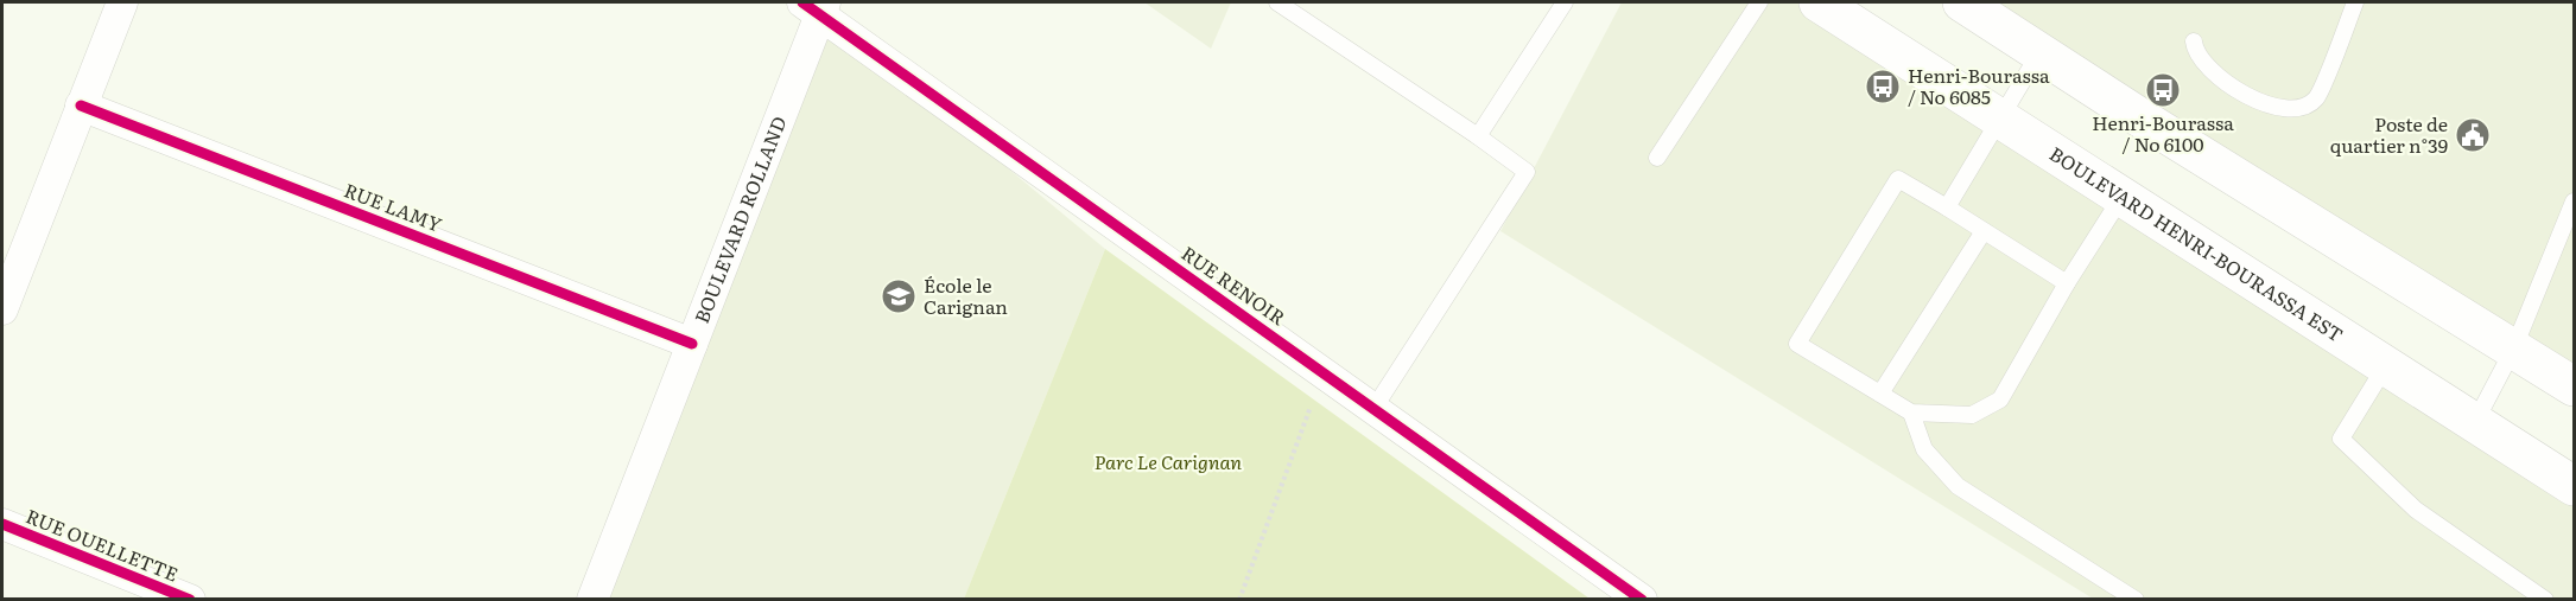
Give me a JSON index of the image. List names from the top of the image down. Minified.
{"streets":{"main road":["BOULEVARD HENRI-BOURASSA EST"],"street":["RUE LAMY","BOULEVARD ROLLAND","RUE RENOIR","RUE OUELLETTE"]},"crossings":[["RUE LAMY","BOULEVARD ROLLAND"],["BOULEVARD ROLLAND","RUE RENOIR"]],"parks":["Parc Le Carignan"],"places":{"bus stop":["Henri-Bourassa / No 6085","Henri-Bourassa / No 6100"],"public building":["Poste de quartier n°39"],"school or university":["École le Carignan"]}}
